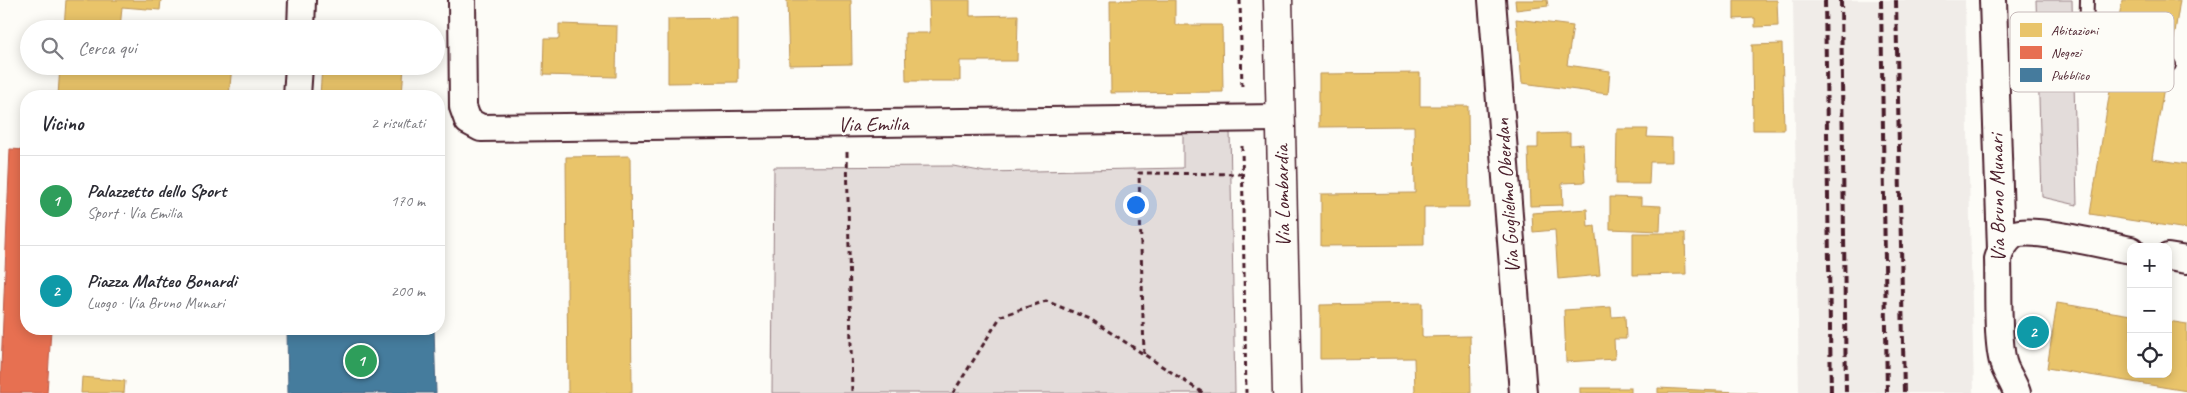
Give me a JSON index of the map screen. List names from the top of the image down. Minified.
{"streets":{"street":["Via Emilia","Via Lombardia","Via Guglielmo Oberdan","Via Bruno Munari"]},"crossings":[["Via Emilia","Via Lombardia"]],"legend":["Abitazioni","Negozi","Pubblico"],"page":{"search":"Cerca qui","heading":["Vicino","2 risultati"],"list":[{"mark":"1","name":"Palazzetto dello Sport","note":"Sport · Via Emilia","value":"170 m"},{"mark":"2","name":"Piazza Matteo Bonardi","note":"Luogo · Via Bruno Munari","value":"200 m"}],"map_buttons":["+","−"],"pins":["2","1"]}}
